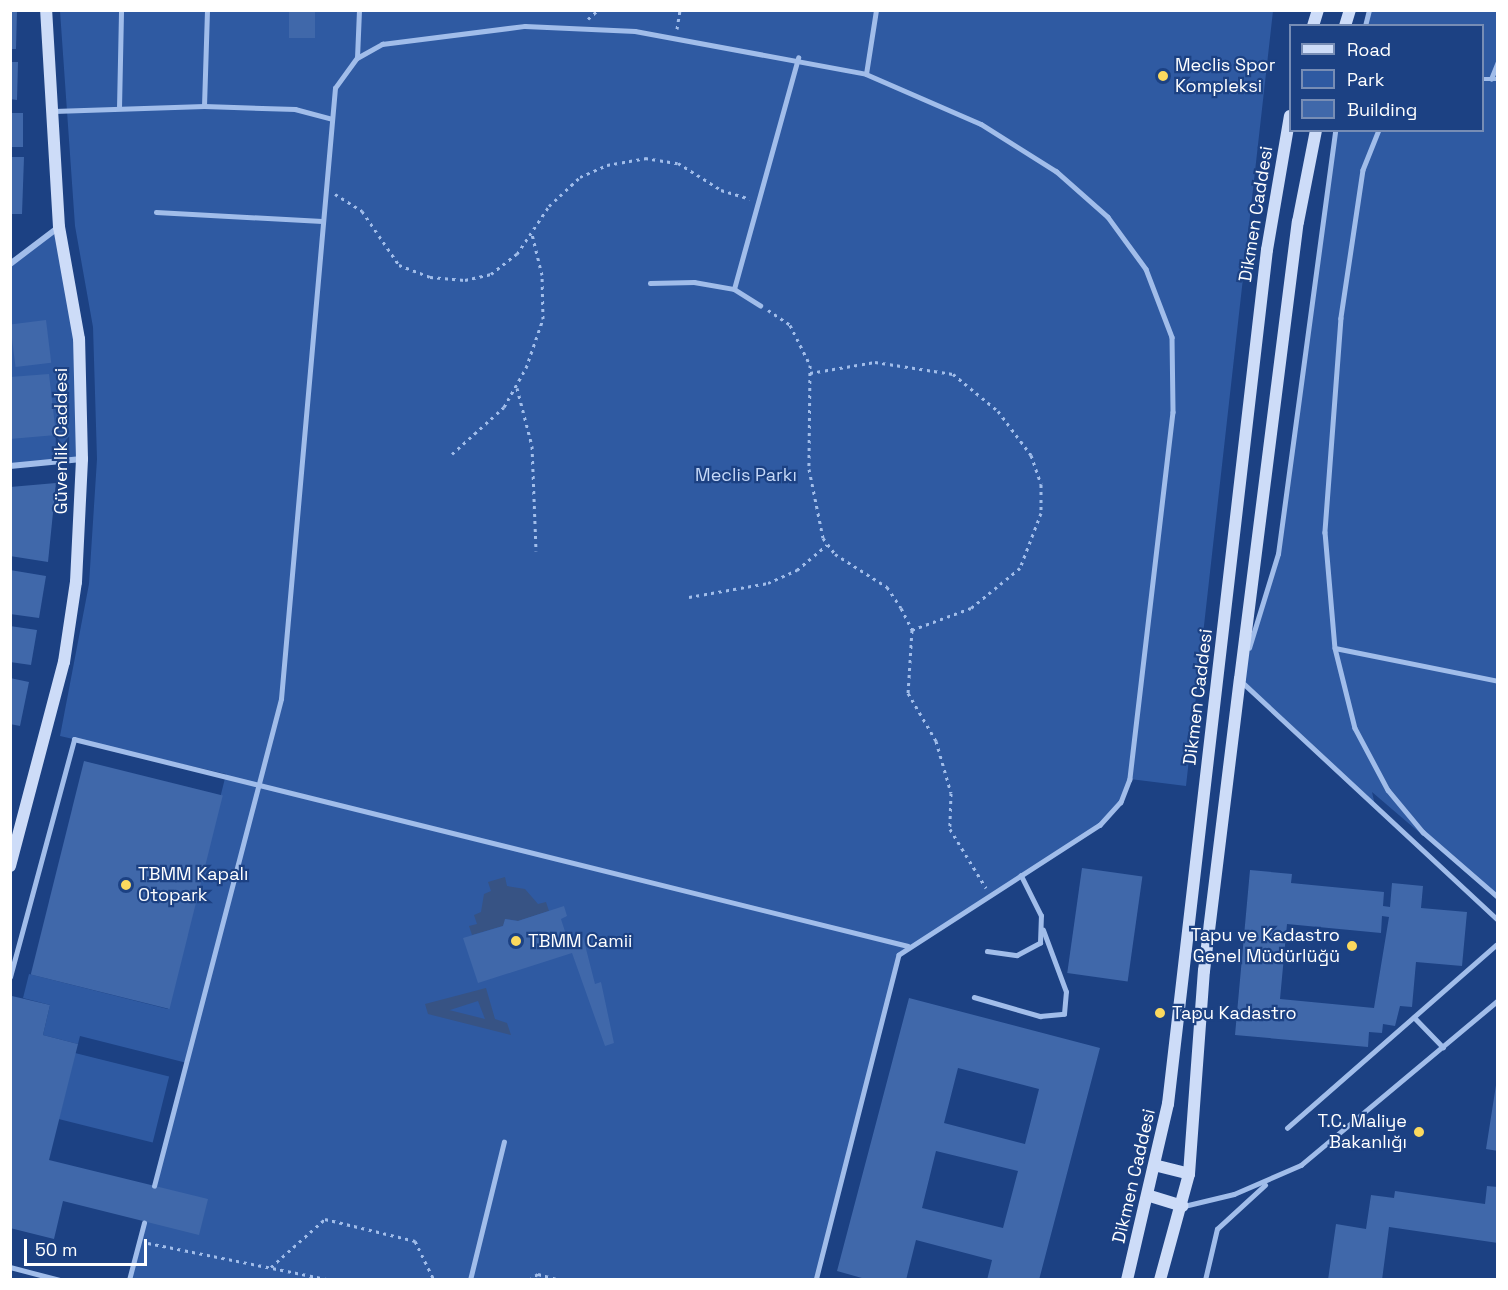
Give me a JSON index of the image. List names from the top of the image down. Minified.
{"streets":{"main road":["Dikmen Caddesi","Güvenlik Caddesi"]},"parks":["Meclis Parkı"],"places":["Meclis Spor Kompleksi","TBMM Kapalı Otopark","TBMM Camii","Tapu ve Kadastro Genel Müdürlüğü","Tapu Kadastro","T.C. Maliye Bakanlığı"],"legend":["Road","Park","Building"],"scale_bar":"50 m"}
